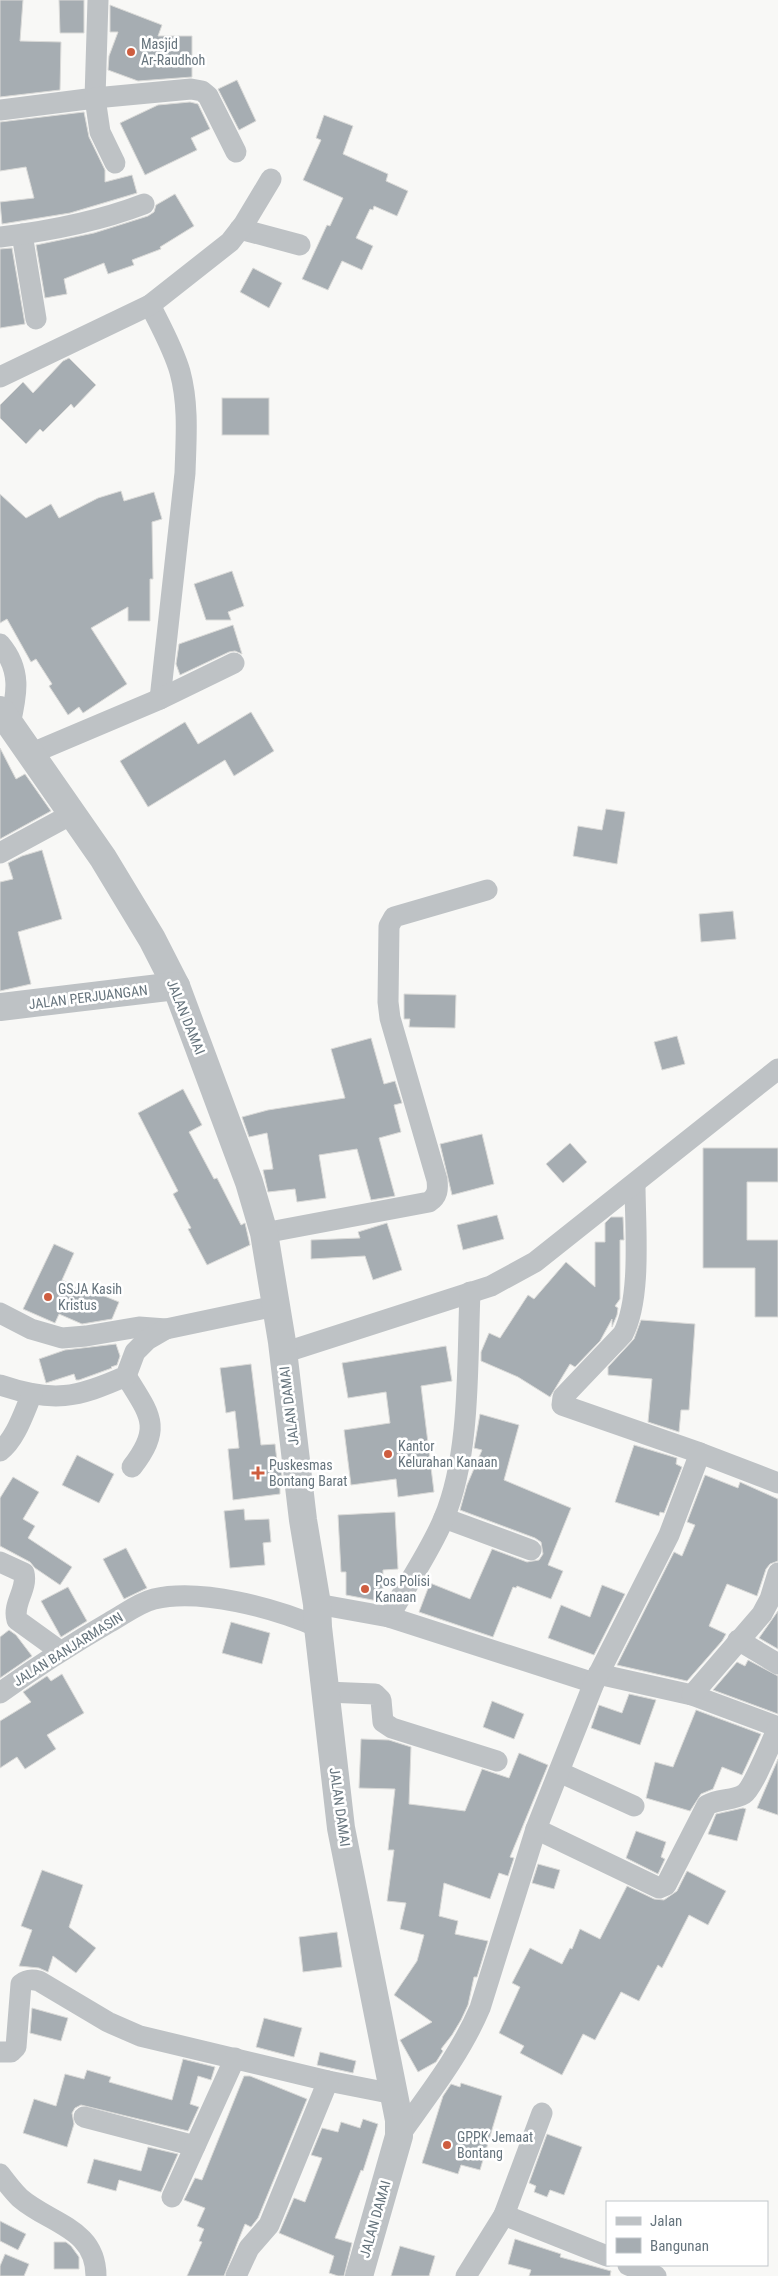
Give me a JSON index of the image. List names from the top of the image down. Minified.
{"streets":{"street":["JALAN PERJUANGAN","JALAN DAMAI","JALAN BANJARMASIN"]},"crossings":[["JALAN PERJUANGAN","JALAN DAMAI"],["JALAN DAMAI","JALAN BANJARMASIN"]],"places":{"other":["Masjid Ar-Raudhoh","GSJA Kasih Kristus","Kantor Kelurahan Kanaan","Pos Polisi Kanaan","GPPK Jemaat Bontang"],"health":["Puskesmas Bontang Barat"]},"legend":["Jalan","Bangunan"]}
